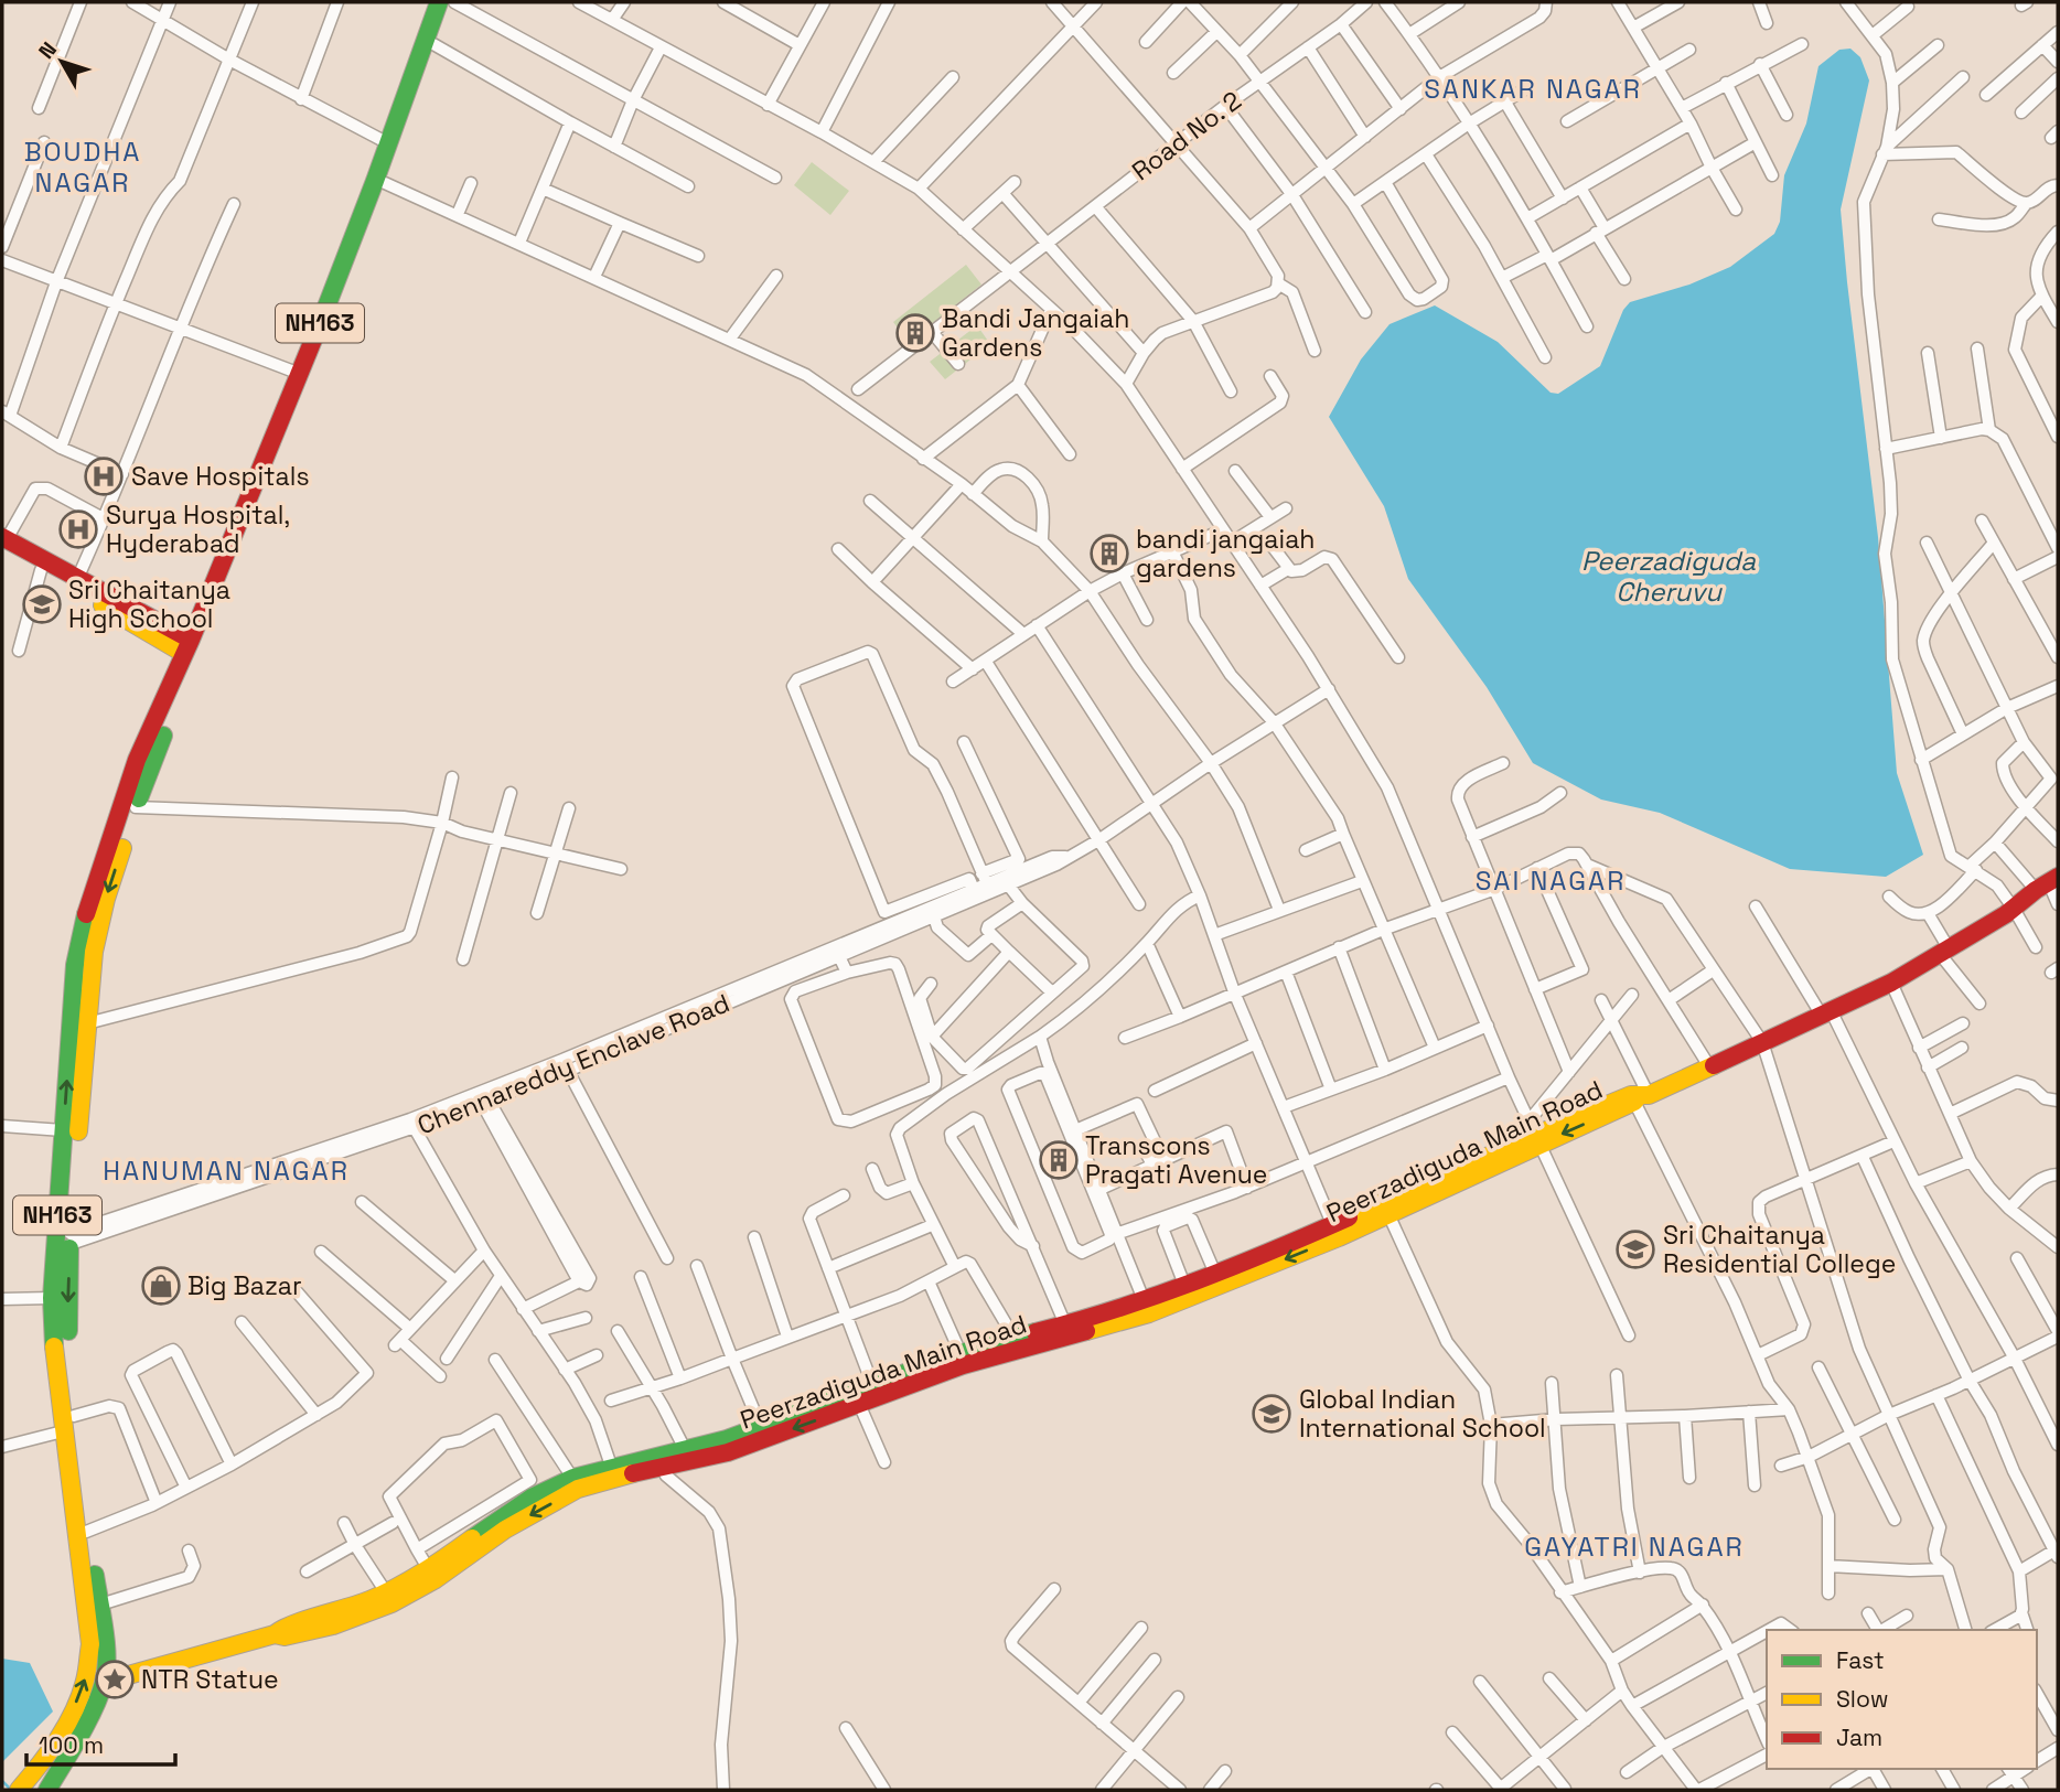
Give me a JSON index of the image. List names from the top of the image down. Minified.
{"streets":{"main road":["NH163","Peerzadiguda Main Road"],"street":["Road No. 2","Chennareddy Enclave Road"]},"crossings":[["NH163","Chennareddy Enclave Road"],["NH163","Peerzadiguda Main Road"]],"districts":["SANKAR NAGAR","BOUDHA NAGAR","SAI NAGAR","HANUMAN NAGAR","GAYATRI NAGAR"],"water":["Peerzadiguda Cheruvu"],"places":{"building":["Bandi Jangaiah Gardens","bandi jangaiah gardens","Transcons Pragati Avenue"],"hospital":["Save Hospitals","Surya Hospital, Hyderabad"],"school or university":["Sri Chaitanya High School","Sri Chaitanya Residential College","Global Indian International School"],"shop":["Big Bazar"],"place":["NTR Statue"]},"legend":["Fast","Slow","Jam"],"scale_bar":"100 m","north":"top left"}
